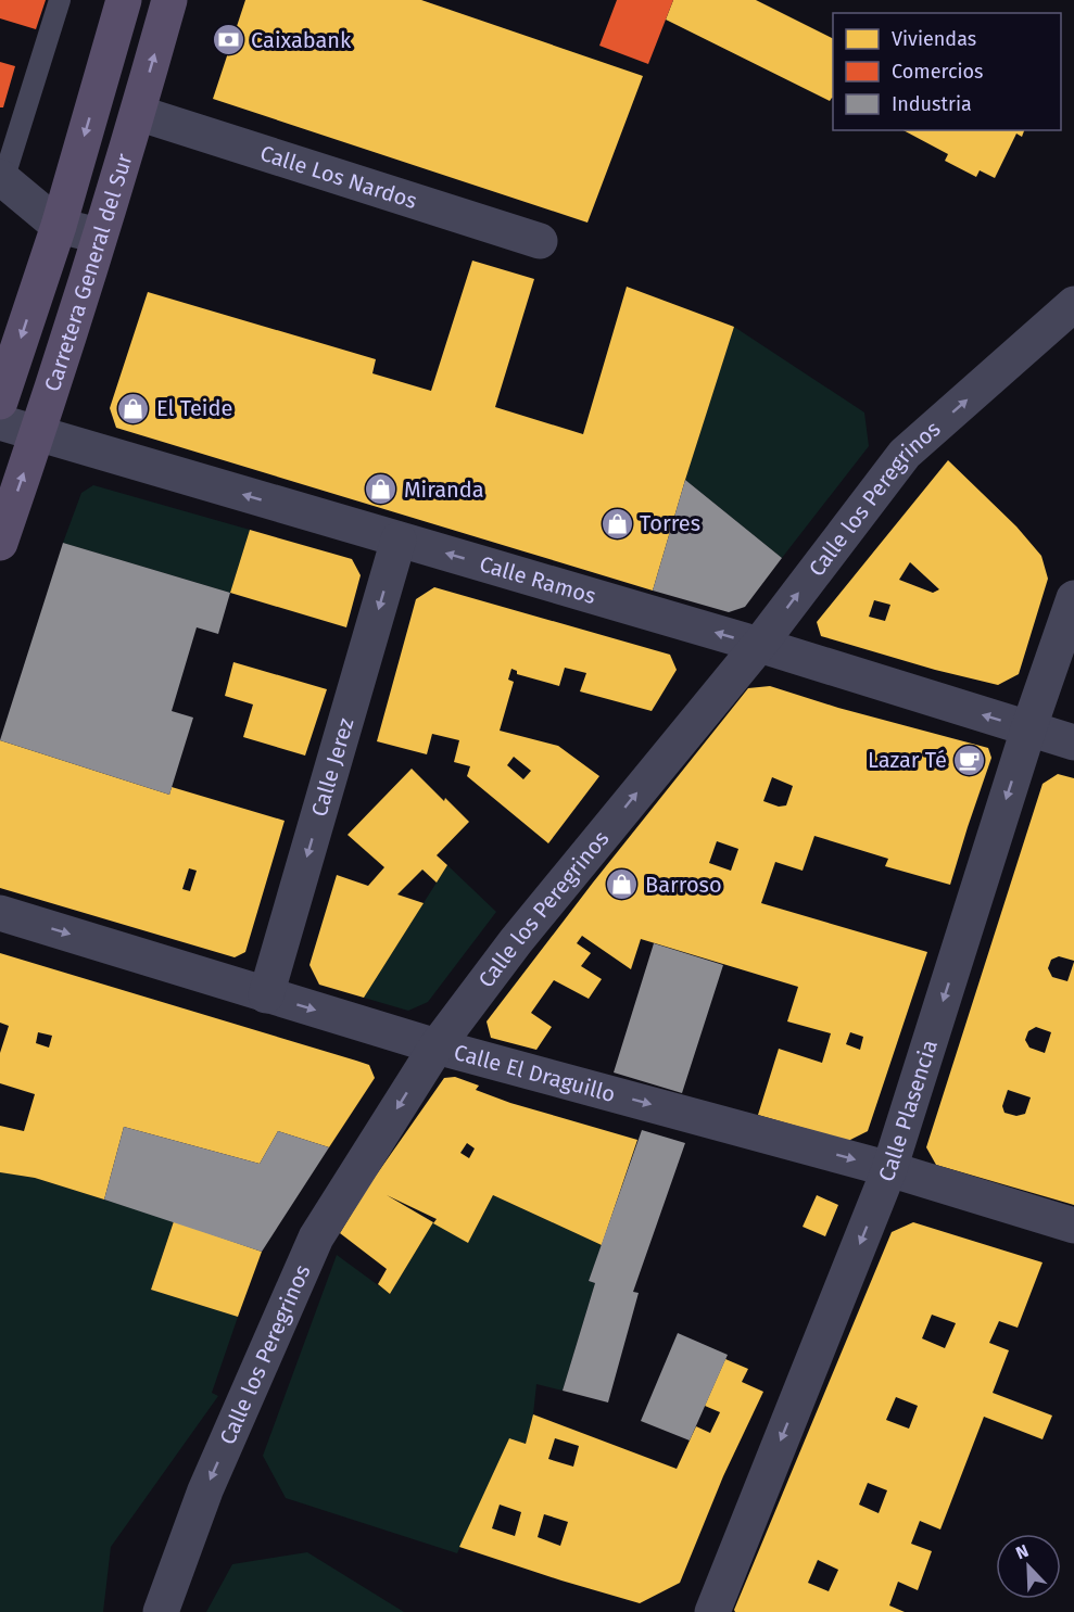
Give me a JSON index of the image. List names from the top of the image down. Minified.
{"streets":{"main road":["Carretera General del Sur"],"street":["Calle Los Nardos","Calle los Peregrinos","Calle Ramos","Calle Jerez","Calle El Draguillo","Calle Plasencia"]},"crossings":[["Calle Los Nardos","Carretera General del Sur"],["Carretera General del Sur","Calle Ramos"],["Calle los Peregrinos","Calle Ramos"],["Calle los Peregrinos","Calle El Draguillo"],["Calle Ramos","Calle Jerez"],["Calle Ramos","Calle Plasencia"],["Calle Jerez","Calle El Draguillo"],["Calle El Draguillo","Calle Plasencia"]],"one_way":["Calle Ramos","Calle Jerez","Calle El Draguillo","Calle Plasencia"],"places":{"bank":["Caixabank"],"shop":["El Teide","Miranda","Torres","Barroso"],"cafe":["Lazar Té"]},"legend":["Viviendas","Comercios","Industria"],"north":"top left"}
